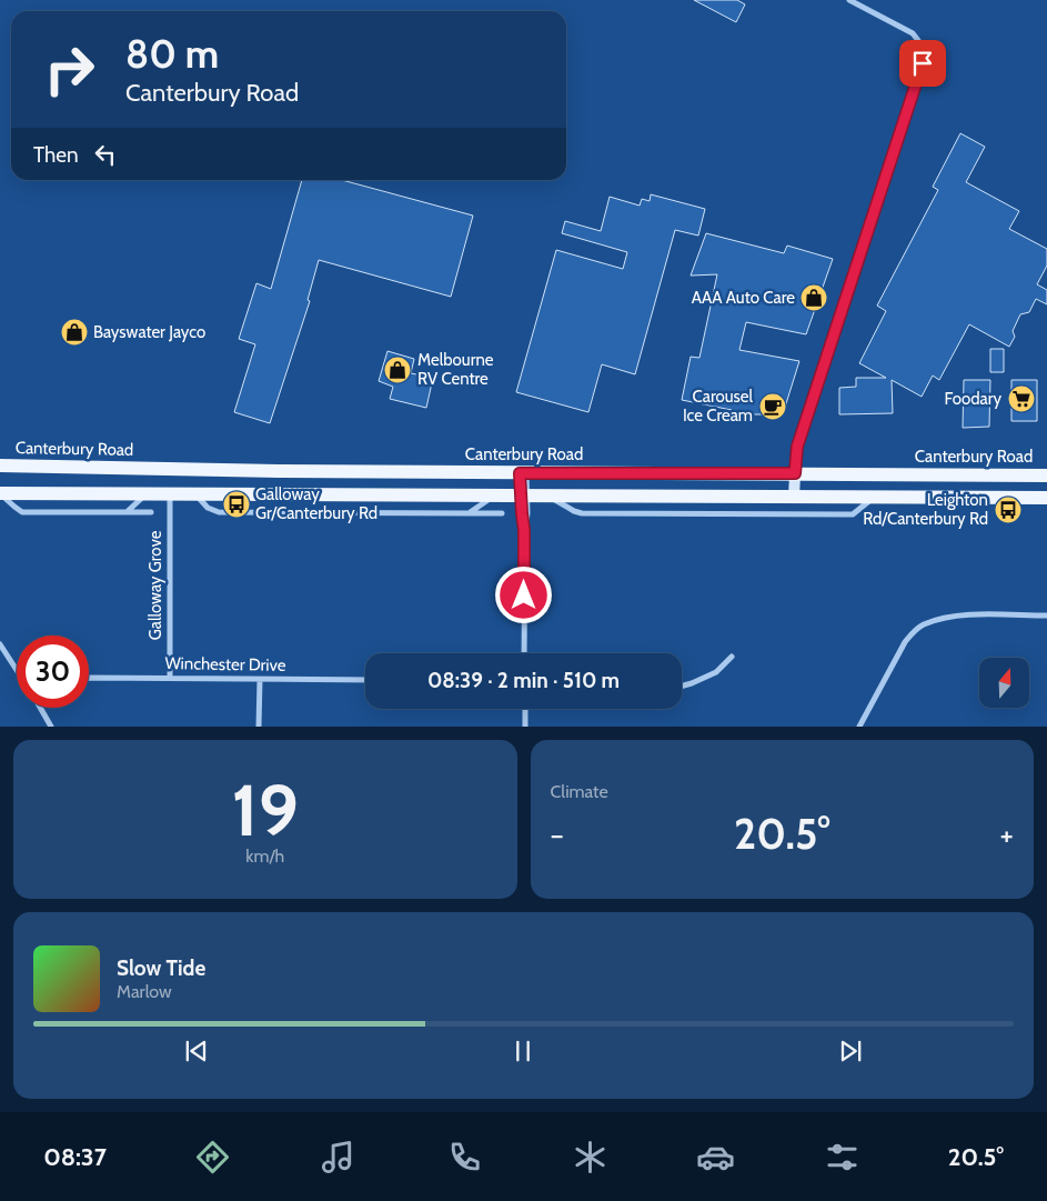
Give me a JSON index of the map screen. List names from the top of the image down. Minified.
{"streets":{"main road":["Canterbury Road"],"street":["Galloway Grove","Winchester Drive"]},"crossings":[["Galloway Grove","Winchester Drive"]],"places":{"shop":["AAA Auto Care","Bayswater Jayco","Melbourne RV Centre"],"supermarket":["Foodary"],"cafe":["Carousel Ice Cream"],"bus stop":["Galloway Gr/Canterbury Rd","Leighton Rd/Canterbury Rd"]},"north":"top","page":{"turn":["80 m","Canterbury Road"],"then":"Then","limit":"30","trip":"08:39 · 2 min · 510 m","tile":[["19","km/h"],"Climate"],"heat":["−","20.5°","+"],"song":["Slow Tide","Marlow"],"tabs":["08:37","20.5°"]}}
